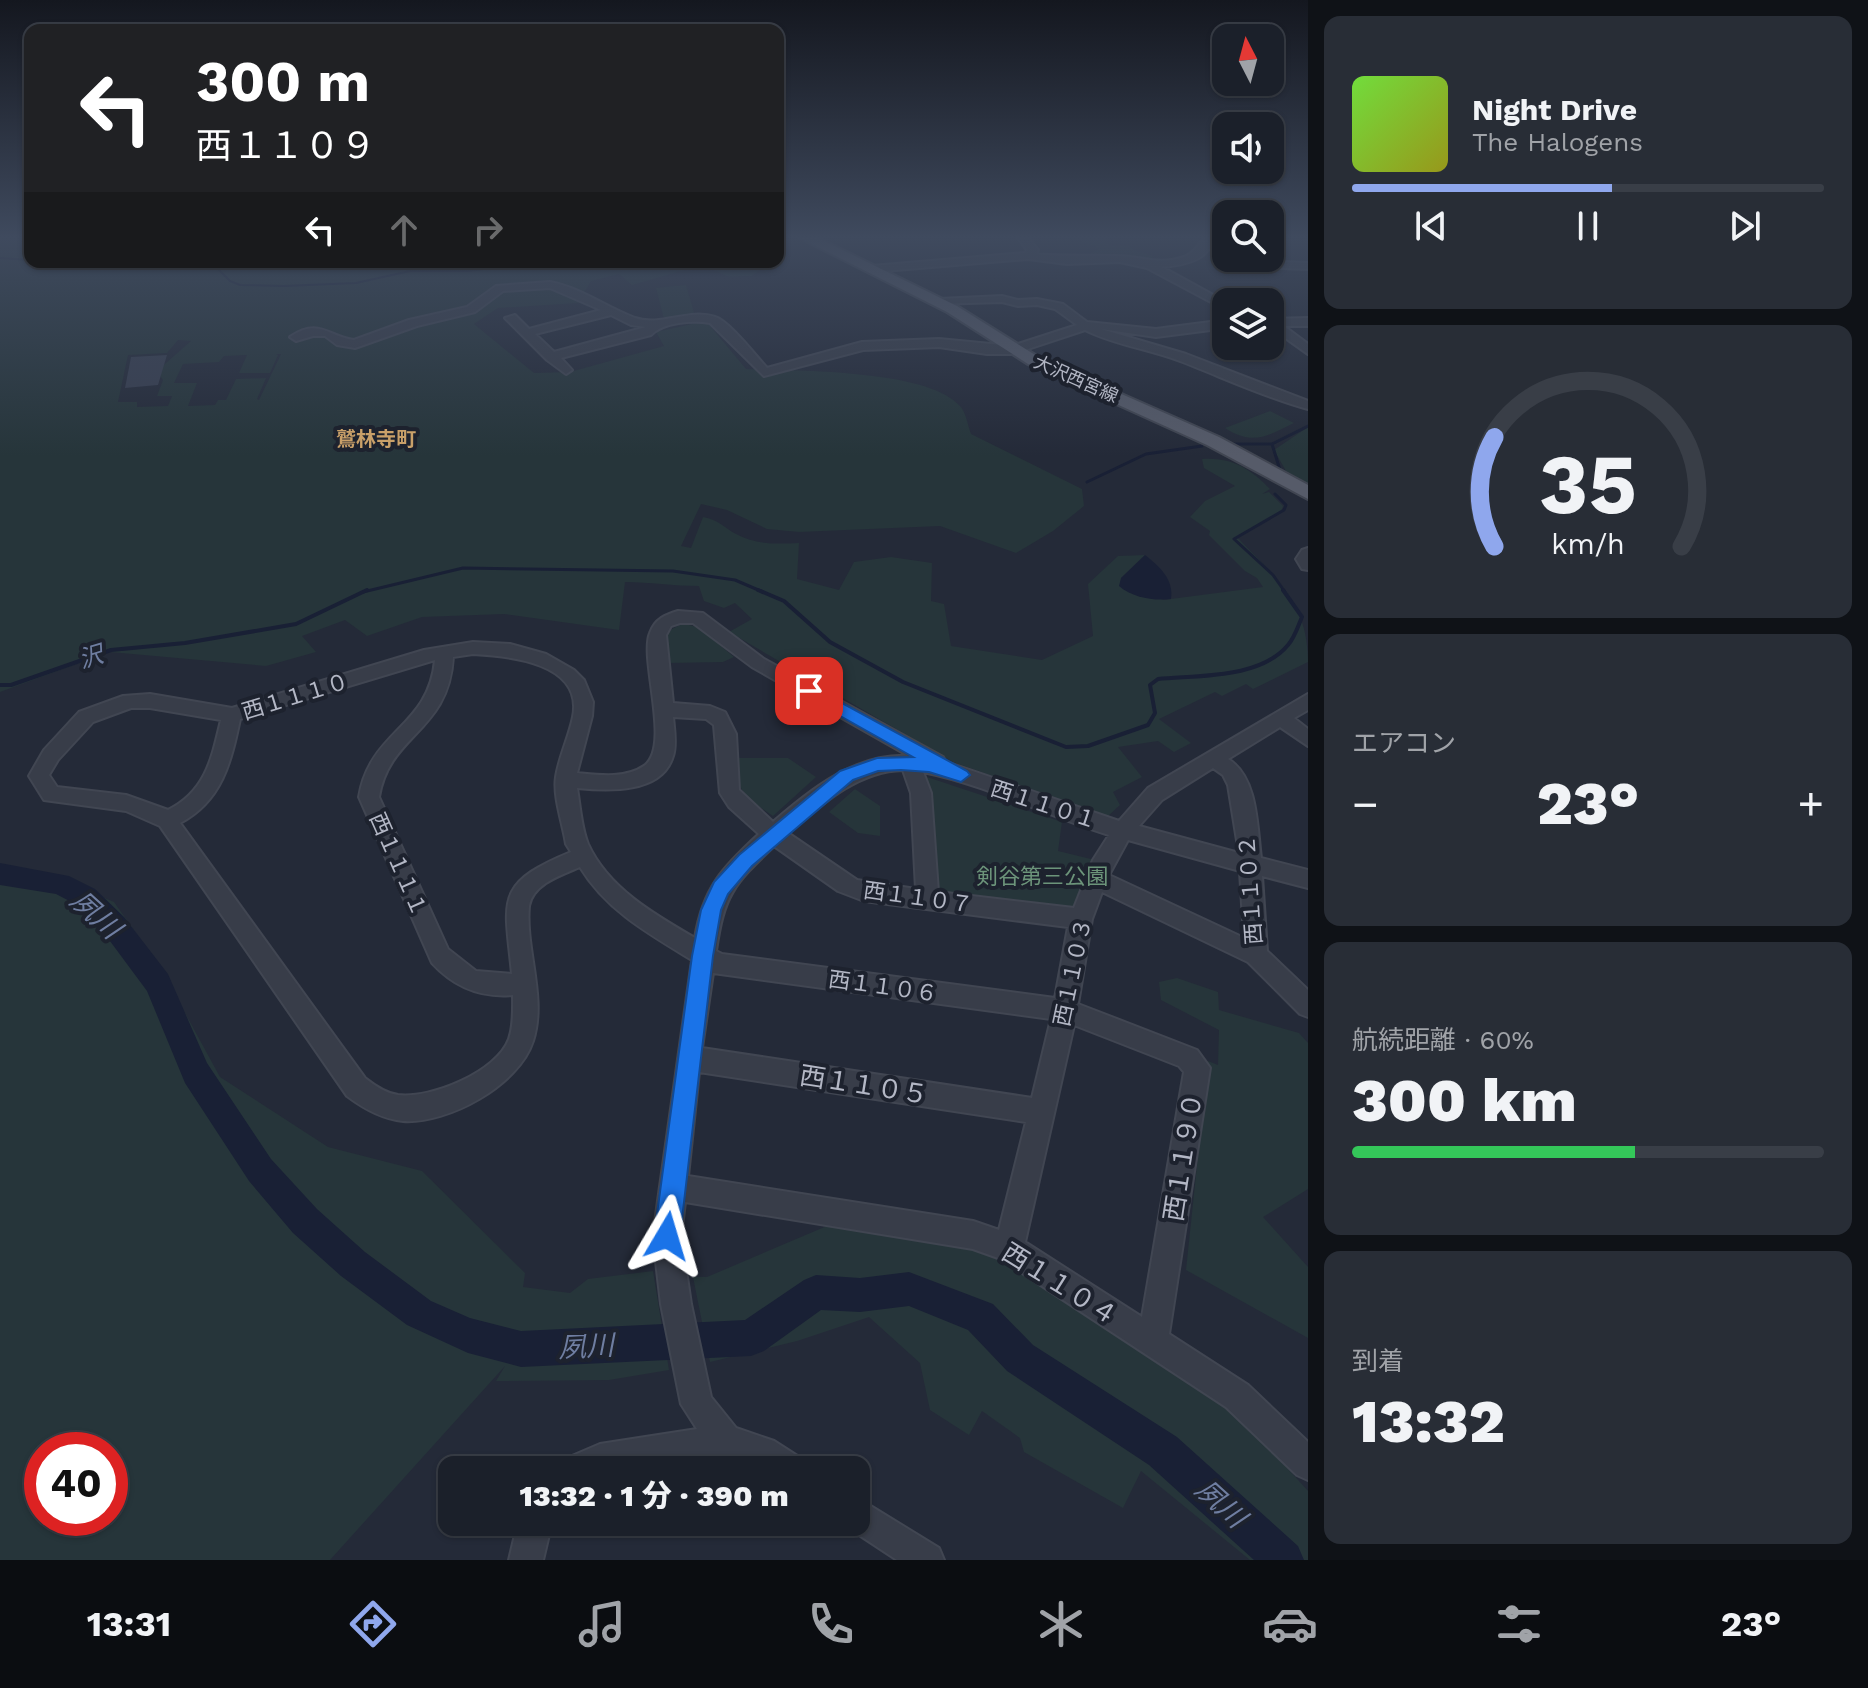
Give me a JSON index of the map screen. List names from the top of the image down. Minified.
{"streets":{"main road":["大沢西宮線"],"street":["西１１１０","西１１０１","西１１１１","西１１０２","西１１０７","西１１０３","西１１０６","西１１０５","西１１９０","西１１０４"]},"crossings":[["西１１１０","西１１０１"],["西１１１０","西１１１１"],["西１１１０","西１１０６"],["西１１０１","西１１０２"],["西１１０１","西１１０７"],["西１１０１","西１１０３"],["西１１０１","西１１０６"],["西１１０１","西１１０５"],["西１１０１","西１１０４"],["西１１０２","西１１０３"],["西１１０７","西１１０３"],["西１１０３","西１１０６"],["西１１０３","西１１０５"],["西１１０３","西１１９０"],["西１１０３","西１１０４"],["西１１０６","西１１９０"],["西１１９０","西１１０４"]],"districts":["鷲林寺町"],"water":["沢","夙川"],"parks":["剣谷第三公園"],"north":"top","page":{"turn":["300 m","西１１０９"],"song":["Night Drive","The Halogens"],"tile":["エアコン",["航続距離 · 60%","300 km"],["到着","13:32"]],"heat":["−","23°","+"],"limit":"40","trip":"13:32 · 1 分 · 390 m","tabs":["13:31","23°"],"gauge":["35","km/h"]}}
